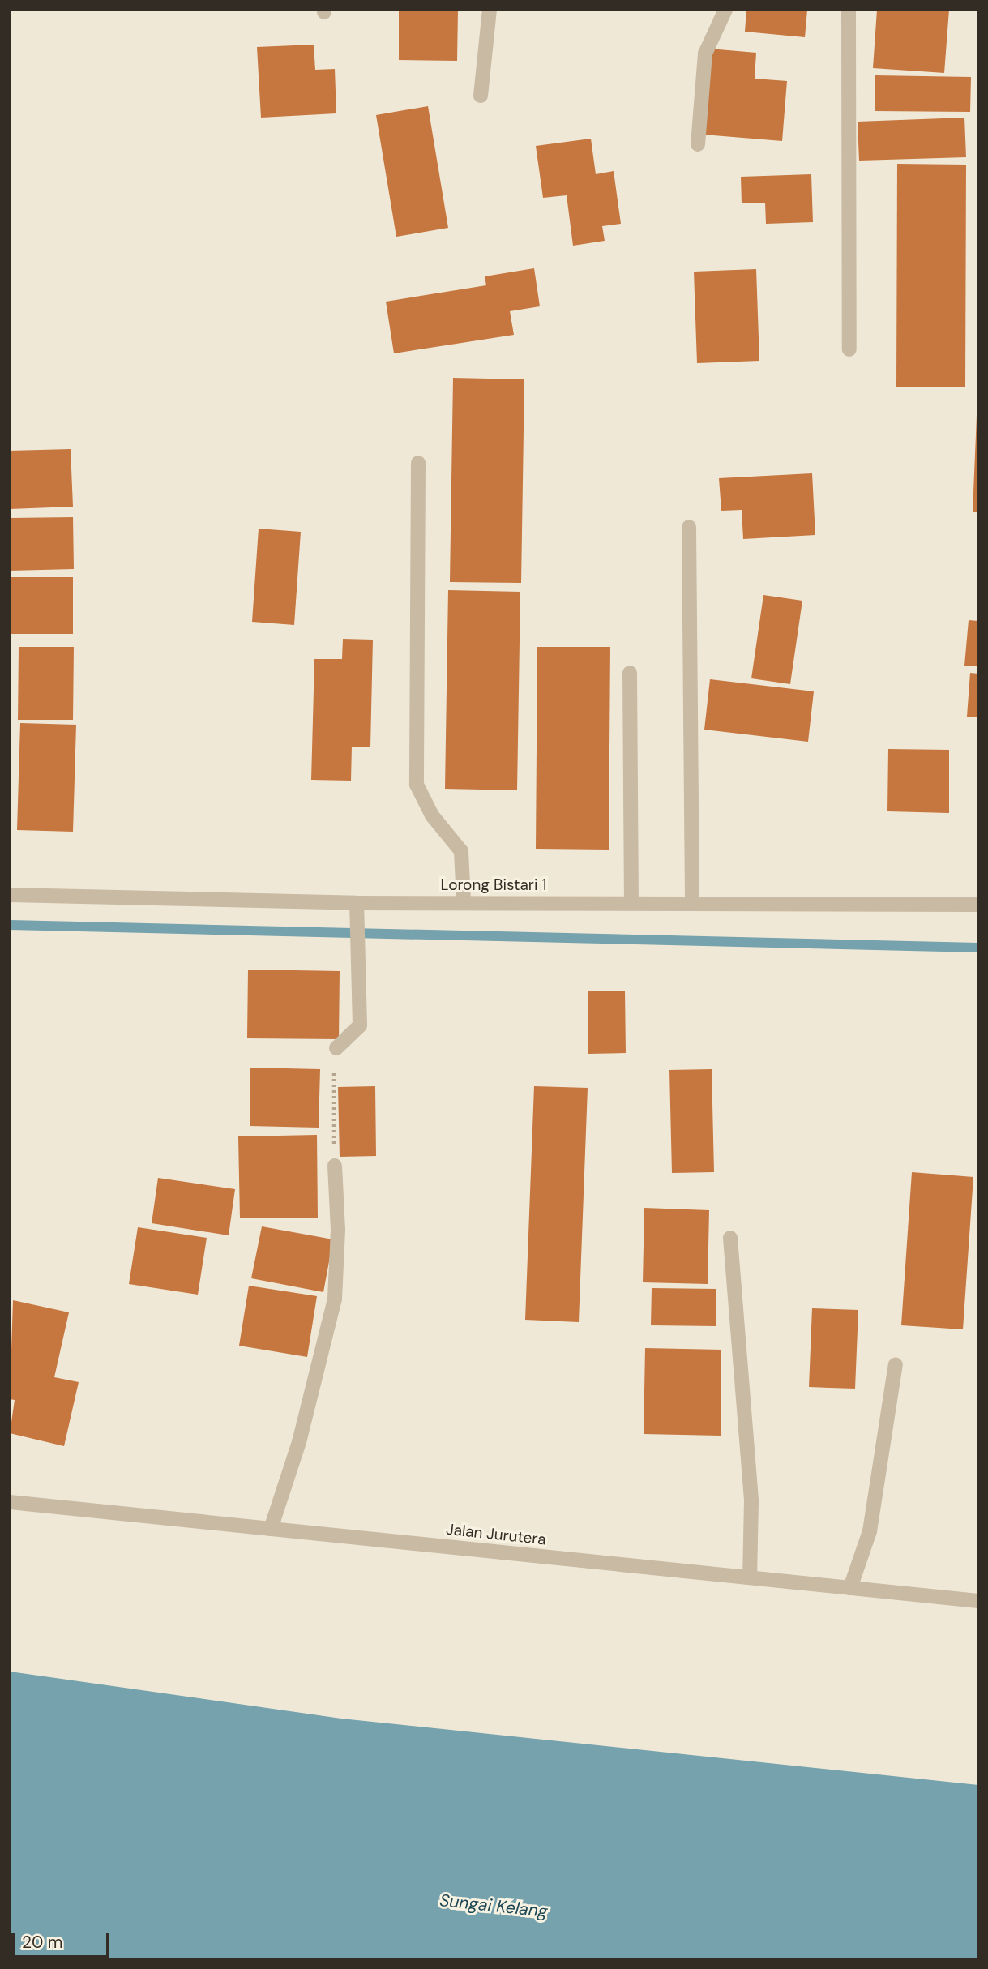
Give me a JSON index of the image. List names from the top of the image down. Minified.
{"streets":{"street":["Lorong Bistari 1","Jalan Jurutera"]},"water":["Sungai Kelang"],"scale_bar":"20 m"}
